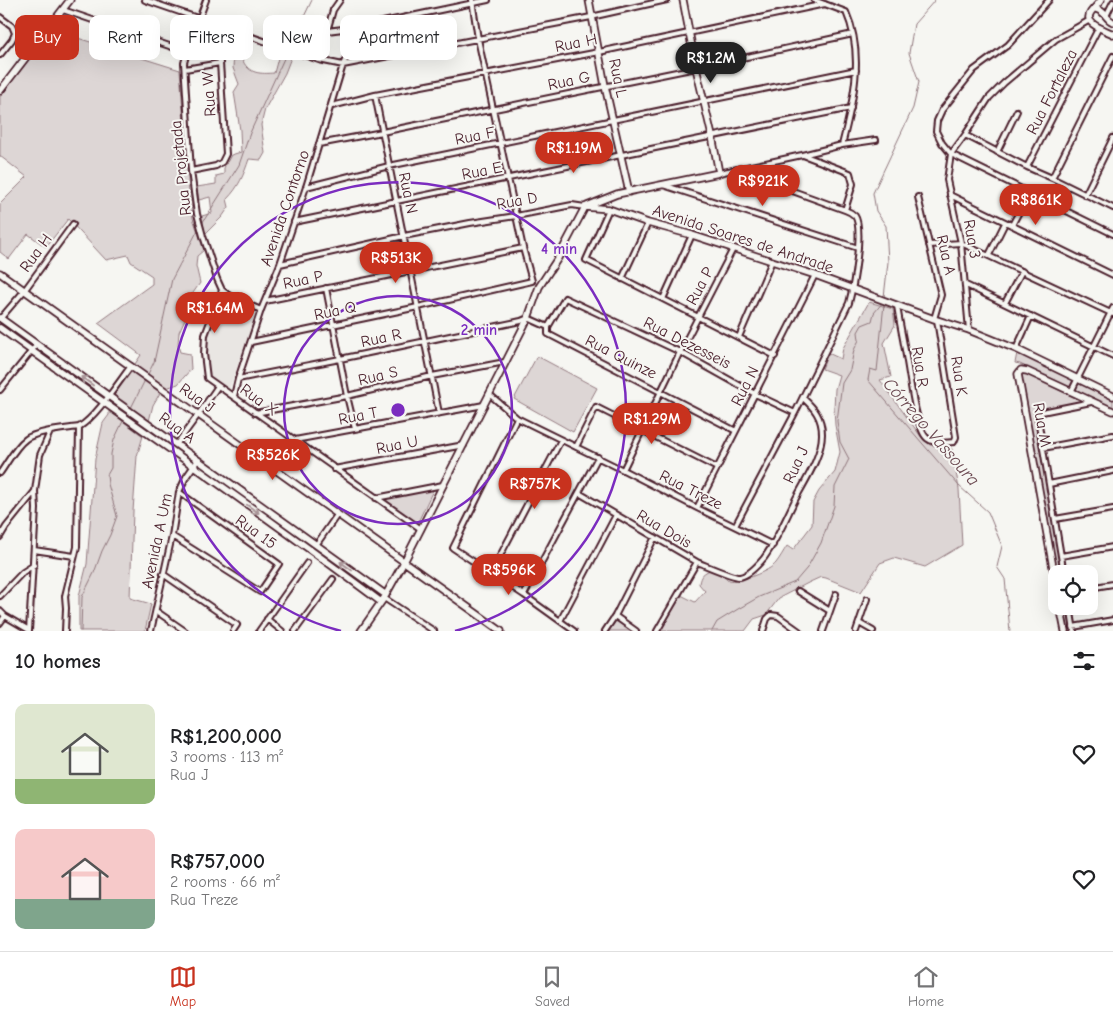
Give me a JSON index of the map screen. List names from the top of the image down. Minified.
{"streets":{"street":["Rua H","Rua L","Rua G","Rua Fortaleza","Rua W","Rua F","Rua Projetada","Rua E","Rua N","Rua D","Avenida Contorno","Avenida Soares de Andrade","Rua 3","Rua A","Rua P","Rua Q","Rua R","Rua Dezesseis","Rua Quinze","Rua S","Rua K","Rua J","Rua X","Rua T","Rua M","Rua U","Rua Treze","Rua Dois","Rua 15","Avenida A Um"]},"crossings":[["Rua H","Rua L"],["Rua H","Rua N"],["Rua H","Avenida Contorno"],["Rua H","Rua A"],["Rua H","Rua J"],["Rua L","Rua G"],["Rua L","Rua F"],["Rua L","Rua E"],["Rua L","Rua D"],["Rua G","Rua N"],["Rua G","Avenida Contorno"],["Rua W","Rua Projetada"],["Rua F","Rua N"],["Rua F","Avenida Contorno"],["Rua Projetada","Rua X"],["Rua E","Rua N"],["Rua E","Avenida Contorno"],["Rua N","Rua D"],["Rua N","Avenida Soares de Andrade"],["Rua N","Rua P"],["Rua N","Rua Q"],["Rua N","Rua R"],["Rua N","Rua Dezesseis"],["Rua N","Rua Quinze"],["Rua N","Rua S"],["Rua N","Rua T"],["Rua N","Rua Treze"],["Rua D","Avenida Contorno"],["Rua D","Avenida Soares de Andrade"],["Avenida Contorno","Rua P"],["Avenida Contorno","Rua Q"],["Avenida Contorno","Rua R"],["Avenida Contorno","Rua X"],["Avenida Soares de Andrade","Rua 3"],["Avenida Soares de Andrade","Rua A"],["Avenida Soares de Andrade","Rua P"],["Avenida Soares de Andrade","Rua R"],["Avenida Soares de Andrade","Rua K"],["Rua A","Rua K"],["Rua A","Avenida A Um"],["Rua P","Rua Dezesseis"],["Rua P","Rua Quinze"],["Rua P","Rua Treze"],["Rua R","Rua K"],["Rua Dezesseis","Rua Quinze"],["Rua S","Rua X"],["Rua J","Rua Treze"],["Rua J","Rua Dois"],["Rua X","Rua T"],["Rua X","Rua U"],["Rua 15","Avenida A Um"]],"water":["Córrego Vassoura"],"page":{"chip":["Buy","Rent","Filters","New","Apartment"],"price":["R$1.2M","R$1.19M","R$921K","R$861K","R$513K","R$1.64M","R$1.29M","R$526K","R$757K","R$596K"],"heading":"10 homes","list":[{"name":"R$1,200,000","note":"3 rooms · 113 m² · Rua J"},{"name":"R$757,000","note":"2 rooms · 66 m² · Rua Treze"}],"tabs":["Map","Saved","Home"]},"rings":["4 min","2 min"]}
